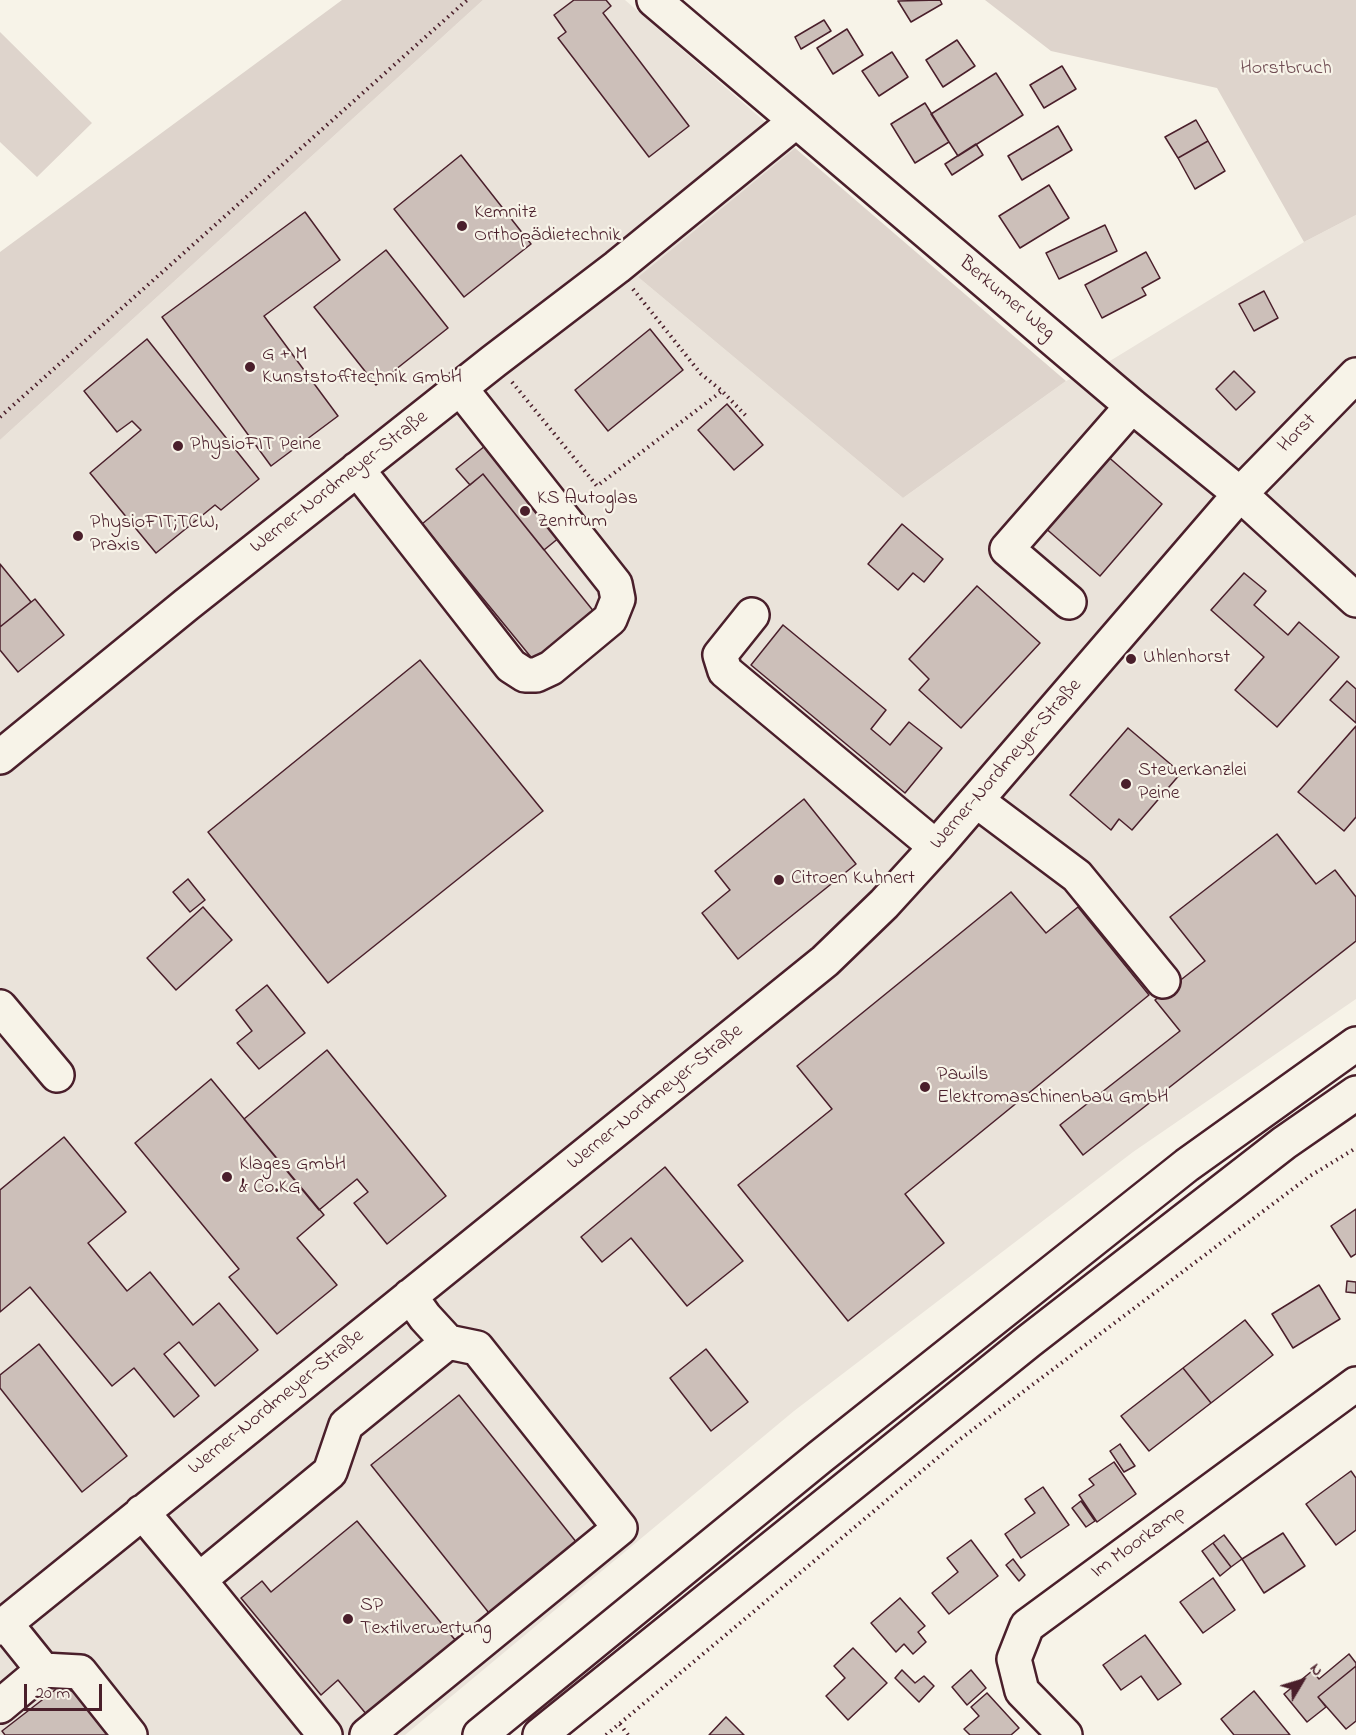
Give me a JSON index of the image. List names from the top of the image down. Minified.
{"streets":{"main road":["Berkumer Weg","Horst","Werner-Nordmeyer-Straße","Im Moorkamp"]},"crossings":[["Berkumer Weg","Horst"],["Berkumer Weg","Werner-Nordmeyer-Straße"],["Horst","Werner-Nordmeyer-Straße"]],"parks":["Horstbruch"],"places":["Kemnitz Orthopädietechnik","G + M Kunststofftechnik GmbH","PhysioFIT Peine","KS Autoglas Zentrum","PhysioFIT;TCW, Praxis","Uhlenhorst","Steuerkanzlei Peine","Citroen Kuhnert","Pawils Elektromaschinenbau GmbH","Klages GmbH & Co.KG","SP Textilverwertung"],"scale_bar":"20 m","north":"top right"}
